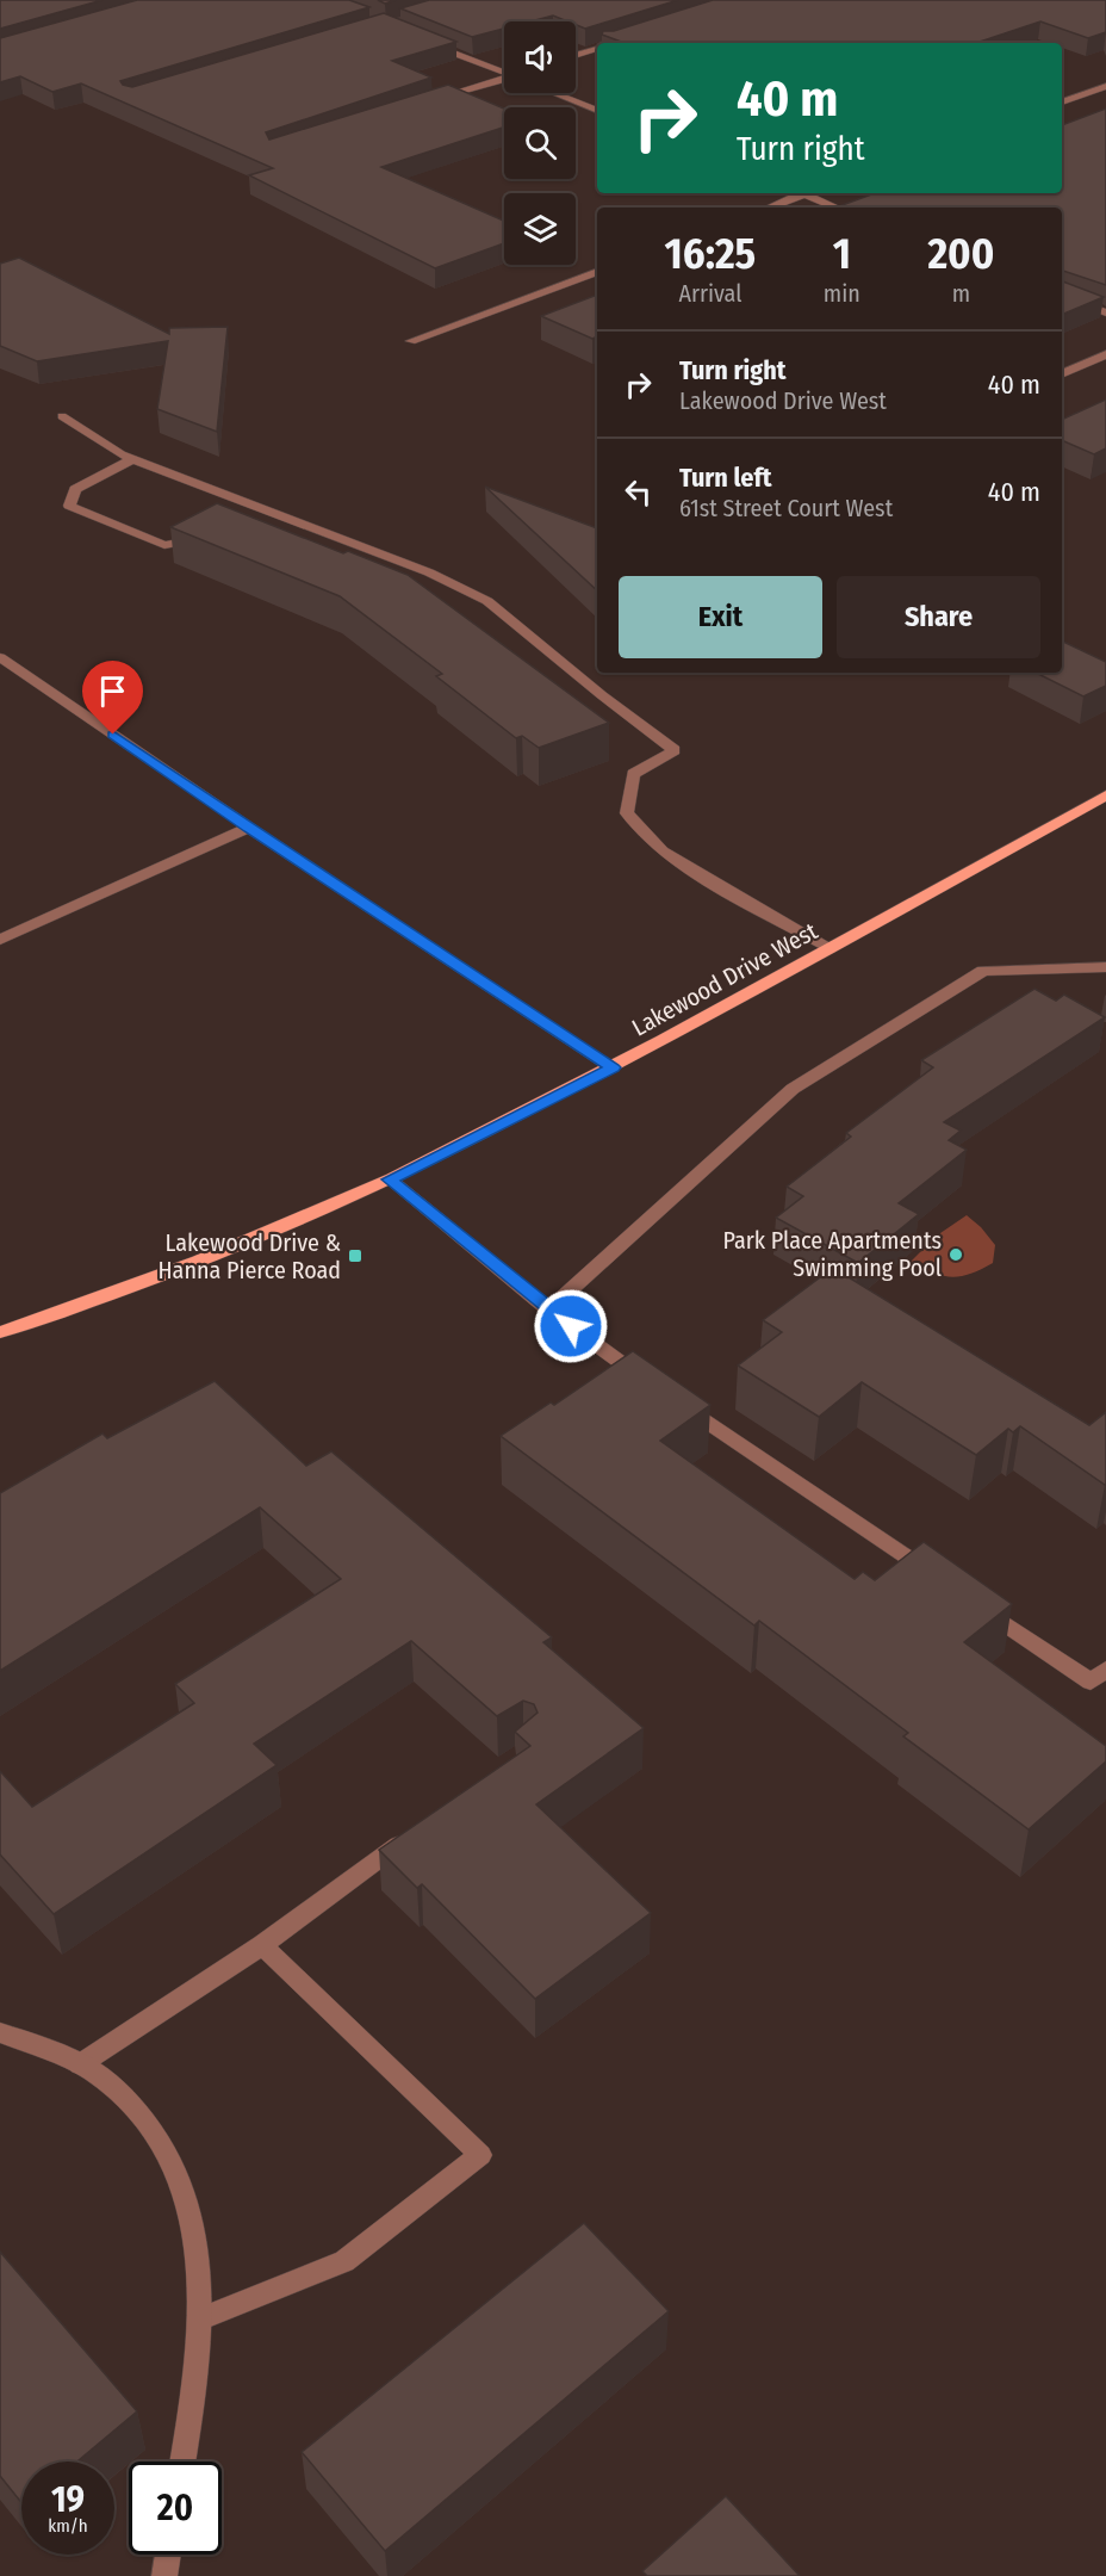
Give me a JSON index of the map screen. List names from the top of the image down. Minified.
{"streets":{"main road":["Lakewood Drive West"]},"places":{"other":["Park Place Apartments Swimming Pool"],"transit":["Lakewood Drive & Hanna Pierce Road"]},"page":{"turn":["40 m","Turn right"],"eta":["16:25","Arrival","1","min","200","m"],"list":[{"name":"Turn right","note":"Lakewood Drive West","value":"40 m"},{"name":"Turn left","note":"61st Street Court West","value":"40 m"}],"buttons":["Exit","Share"],"speed":"19 km/h","limit":"20"}}
